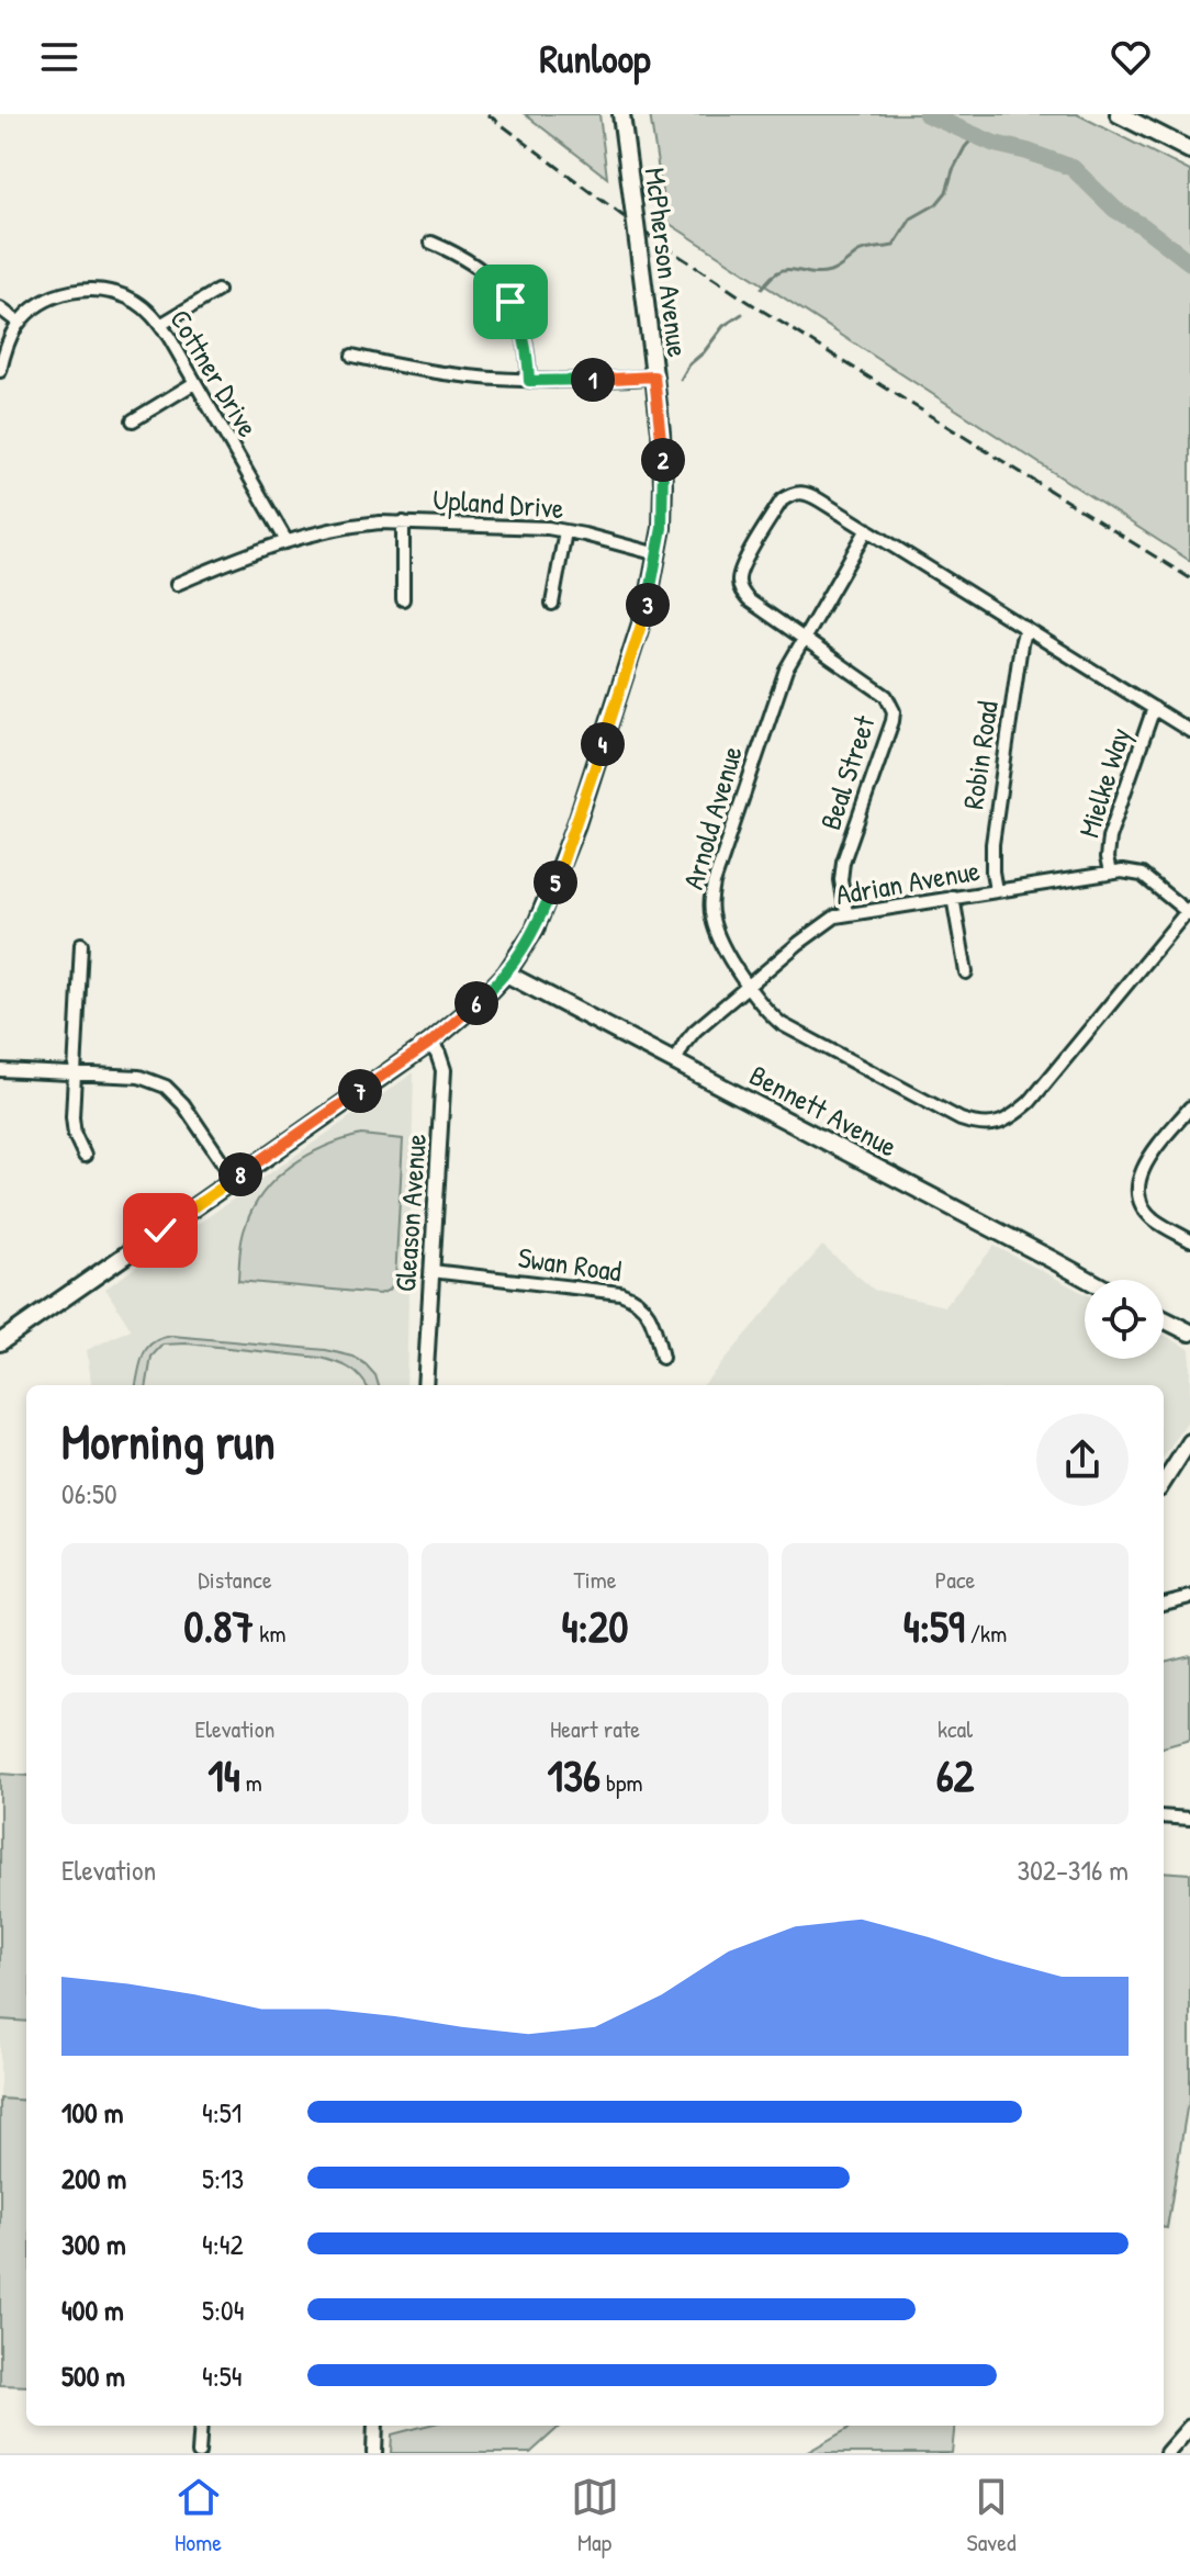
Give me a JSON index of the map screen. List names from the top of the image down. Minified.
{"streets":{"main road":["McPherson Avenue","Bennett Avenue"],"street":["Cottner Drive","Upland Drive","Robin Road","Beal Street","Mielke Way","Arnold Avenue","Adrian Avenue","Gleason Avenue","Swan Road"]},"crossings":[["McPherson Avenue","Upland Drive"],["McPherson Avenue","Bennett Avenue"],["McPherson Avenue","Gleason Avenue"],["Cottner Drive","Upland Drive"],["Robin Road","Adrian Avenue"],["Beal Street","Arnold Avenue"],["Beal Street","Adrian Avenue"],["Mielke Way","Adrian Avenue"],["Arnold Avenue","Adrian Avenue"],["Adrian Avenue","Bennett Avenue"],["Gleason Avenue","Swan Road"]],"page":{"header":"Runloop","pins":["1","2","3","4","5","6","7","8"],"heading":["Morning run","06:50"],"stats":[["Distance","0.87 km"],["Time","4:20"],["Pace","4:59 /km"],["Elevation","14 m"],["Heart rate","136 bpm"],["kcal","62"]],"chart":["Elevation","302–316 m"],"list":[{"name":"100 m","note":"4:51"},{"name":"200 m","note":"5:13"},{"name":"300 m","note":"4:42"},{"name":"400 m","note":"5:04"},{"name":"500 m","note":"4:54"}],"tabs":["Home","Map","Saved"]}}
